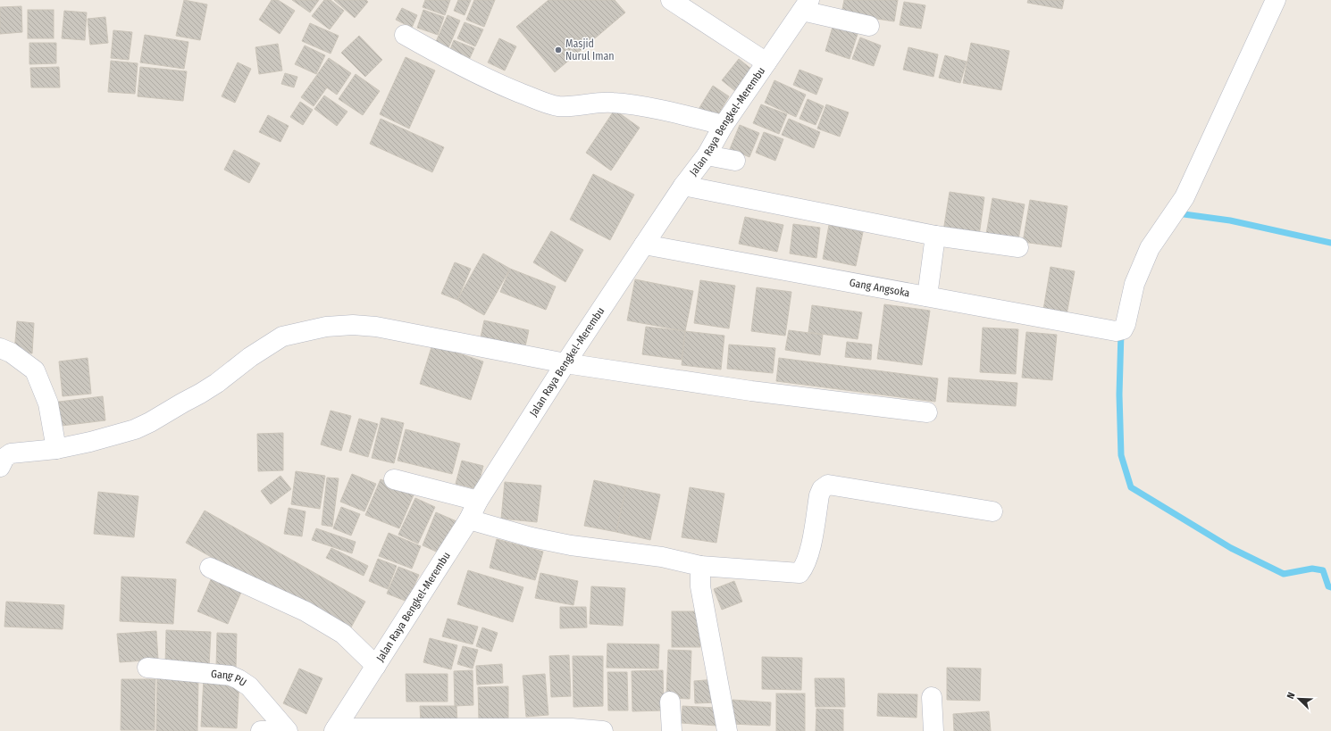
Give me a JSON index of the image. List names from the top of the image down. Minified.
{"streets":{"street":["Jalan Raya Bengkel-Merembu","Gang Angsoka","Gang PU"]},"crossings":[["Jalan Raya Bengkel-Merembu","Gang Angsoka"]],"places":["Masjid Nurul Iman"],"north":"top left"}
